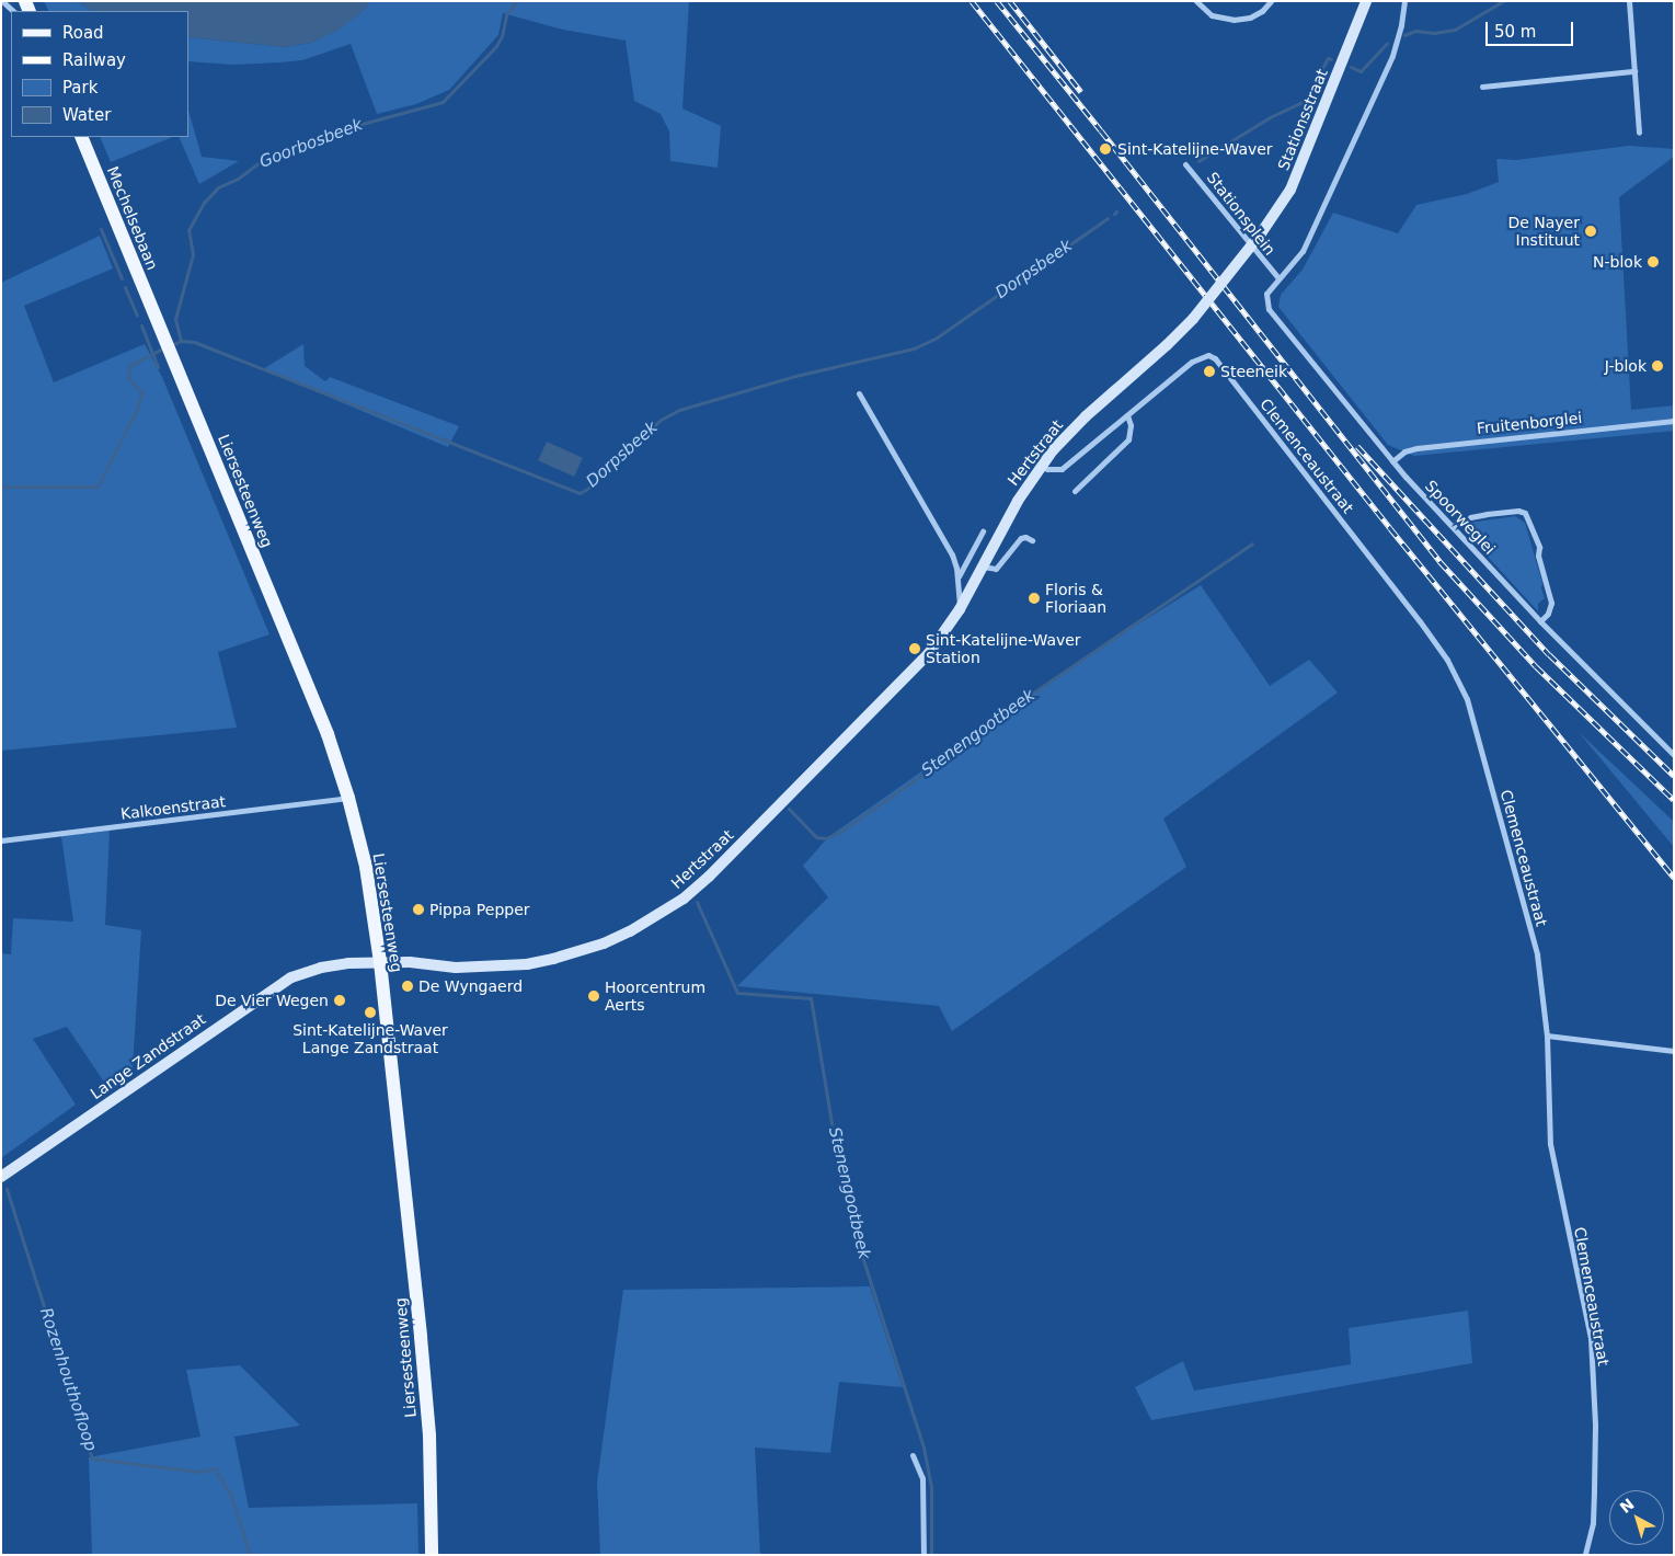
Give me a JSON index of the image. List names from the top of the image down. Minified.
{"streets":{"main road":["Mechelsebaan","Liersesteenweg"],"street":["Stationsstraat","Stationsplein","Fruitenborglei","Hertstraat","Clemenceaustraat","Spoorweglei","Kalkoenstraat","Lange Zandstraat"]},"crossings":[["Stationsstraat","Hertstraat"],["Stationsplein","Spoorweglei"],["Mechelsebaan","Liersesteenweg"],["Fruitenborglei","Spoorweglei"],["Hertstraat","Clemenceaustraat"],["Hertstraat","Liersesteenweg"],["Hertstraat","Lange Zandstraat"],["Liersesteenweg","Kalkoenstraat"],["Liersesteenweg","Lange Zandstraat"]],"water":["Goorbosbeek","Dorpsbeek","Stenengootbeek","Rozenhouthofloop"],"places":["Sint-Katelijne-Waver","De Nayer Instituut","N-blok","J-blok","Steeneik","Floris & Floriaan","Sint-Katelijne-Waver Station","Pippa Pepper","De Wyngaerd","Hoorcentrum Aerts","De Vier Wegen","Sint-Katelijne-Waver Lange Zandstraat"],"legend":["Road","Railway","Park","Water"],"scale_bar":"50 m","north":"top left"}
